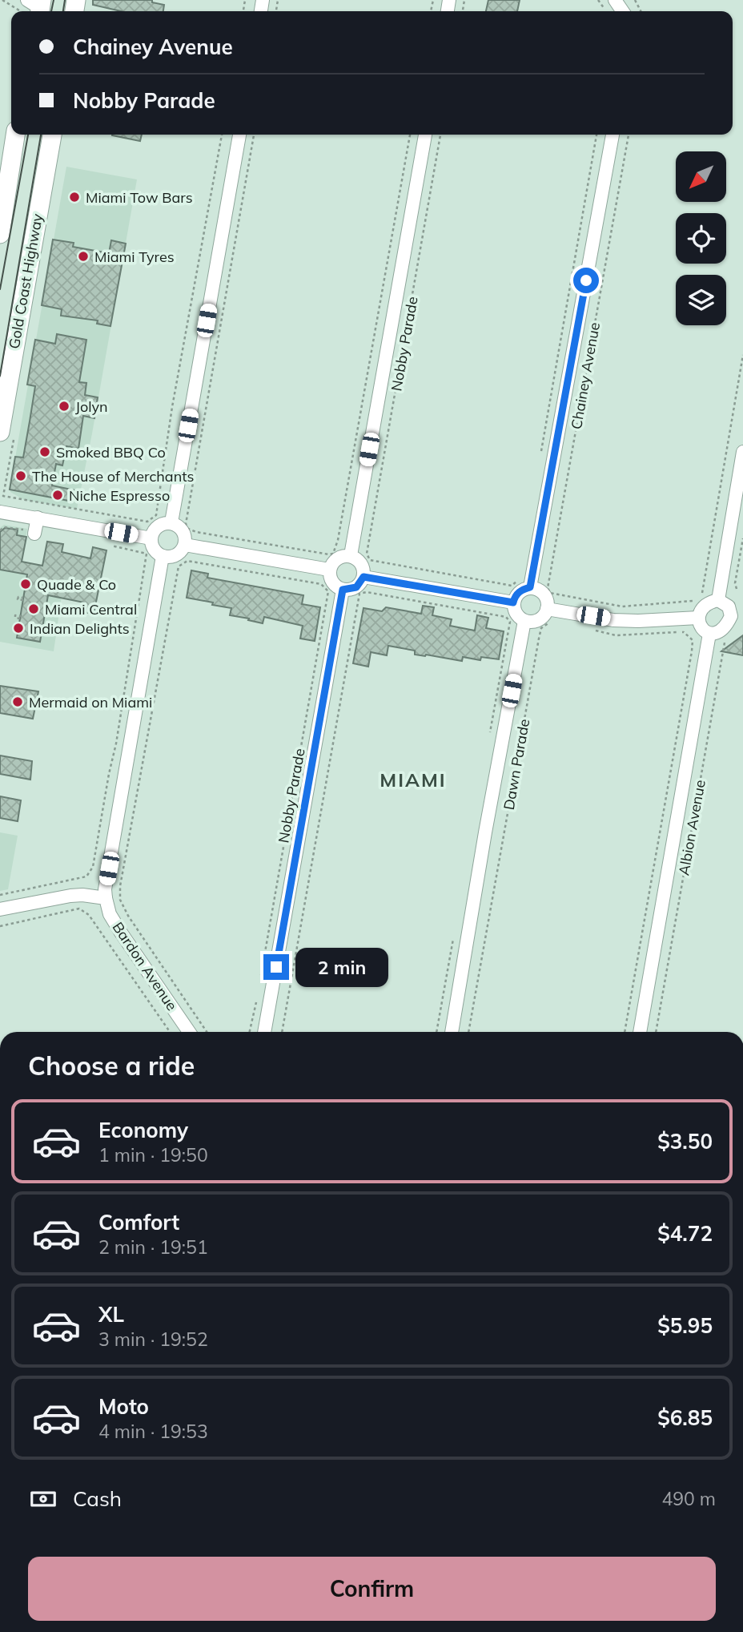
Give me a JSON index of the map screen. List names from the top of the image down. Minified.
{"streets":{"highway":["Gold Coast Highway"],"street":["Nobby Parade","Chainey Avenue","Albion Avenue","Bardon Avenue"],"path":["Dawn Parade"]},"crossings":[["Nobby Parade","Bardon Avenue"]],"districts":["MIAMI"],"places":["Miami Tow Bars","Miami Tyres","Jolyn","Smoked BBQ Co","The House of Merchants","Niche Espresso","Quade & Co","Miami Central","Indian Delights","Mermaid on Miami"],"north":"bottom left","page":{"banner":["Chainey Avenue","Nobby Parade"],"bubble":"2 min","heading":"Choose a ride","list":[{"name":"Economy","note":"1 min · 19:50","value":"$3.50"},{"name":"Comfort","note":"2 min · 19:51","value":"$4.72"},{"name":"XL","note":"3 min · 19:52","value":"$5.95"},{"name":"Moto","note":"4 min · 19:53","value":"$6.85"}],"pay":["Cash","490 m"],"buttons":"Confirm"}}
